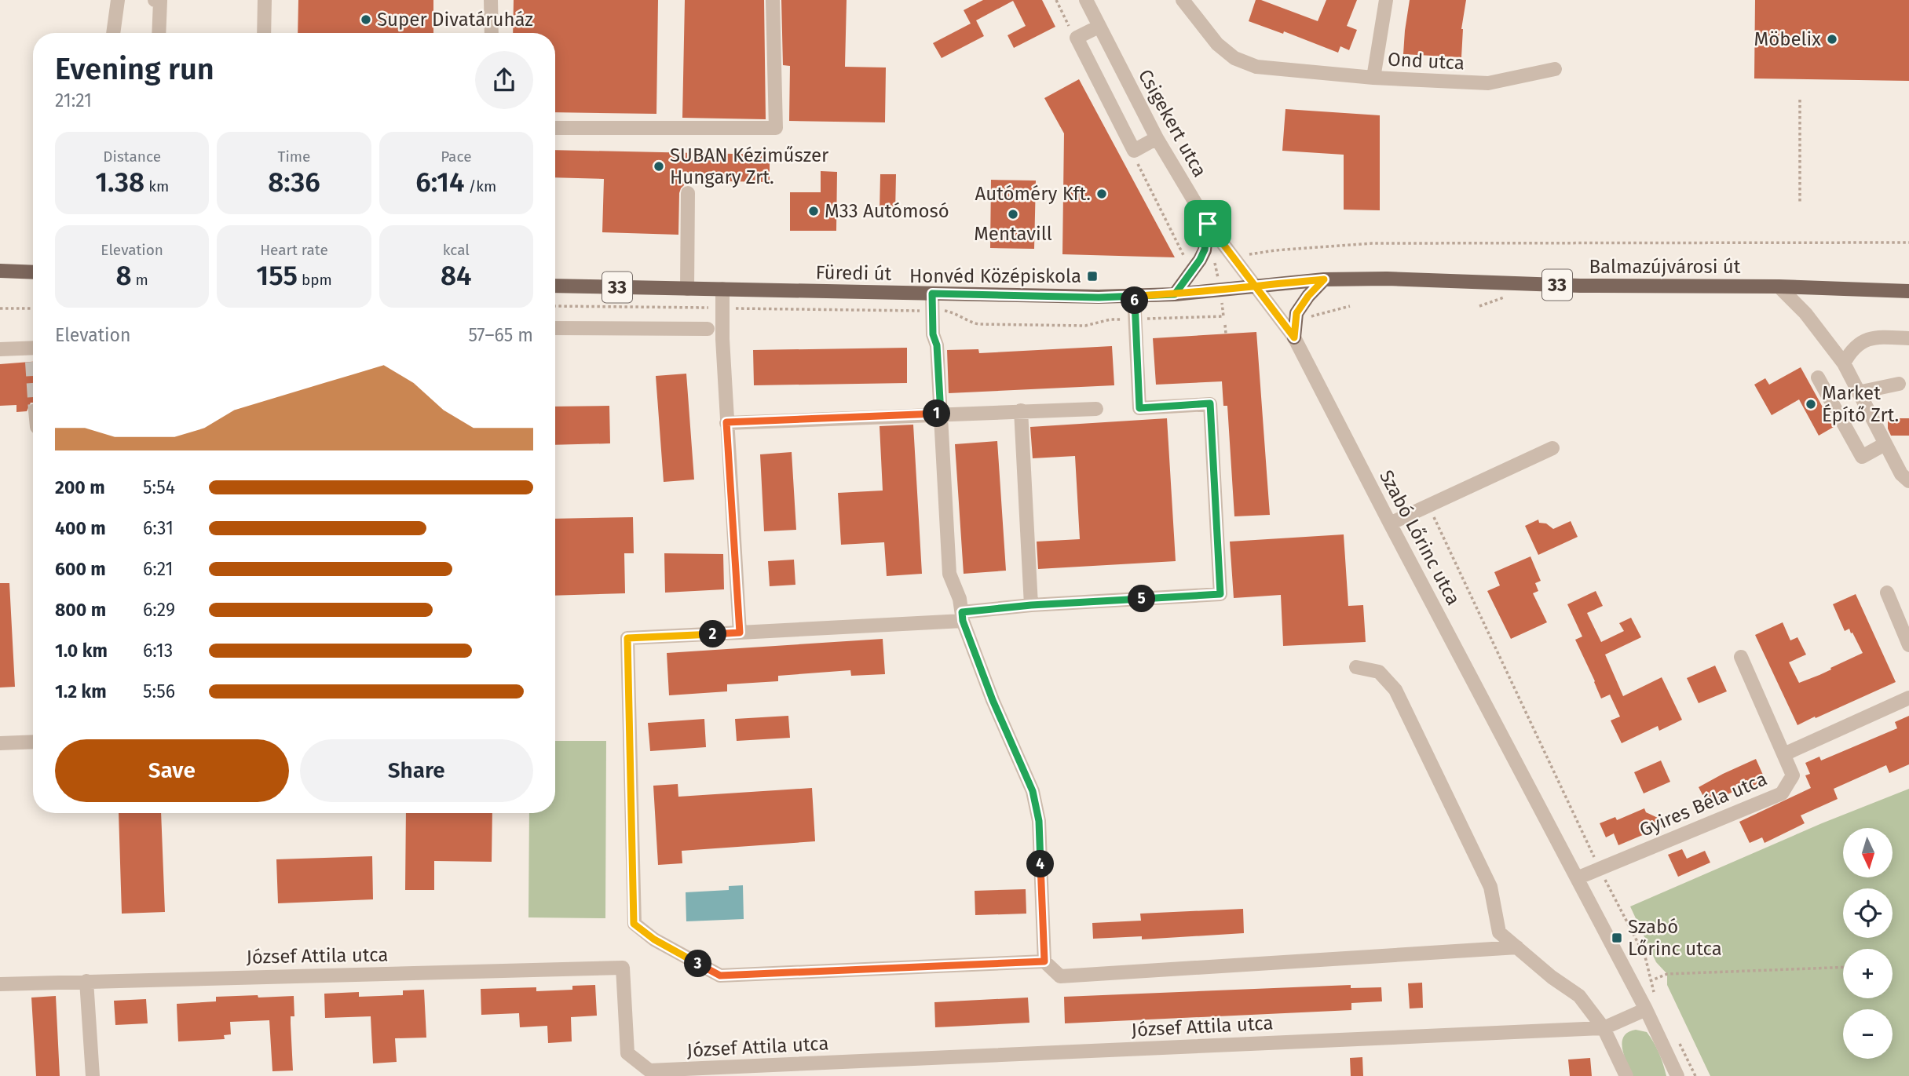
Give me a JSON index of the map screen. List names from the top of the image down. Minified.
{"streets":{"main road":["Balmazújvárosi út","Füredi út","33"],"street":["Ond utca","Csigekert utca","Szabó Lőrinc utca","Gyires Béla utca","József Attila utca"]},"crossings":[["Csigekert utca","Balmazújvárosi út"],["Csigekert utca","Füredi út"],["Csigekert utca","Szabó Lőrinc utca"],["Balmazújvárosi út","Füredi út"],["Balmazújvárosi út","Szabó Lőrinc utca"],["Füredi út","Szabó Lőrinc utca"]],"places":{"other":["Super Divatáruház","Möbelix","SUBAN Kéziműszer Hungary Zrt.","Autóméry Kft.","M33 Autómosó","Mentavill","Market Építő Zrt."],"transit":["Honvéd Középiskola","Szabó Lőrinc utca"]},"north":"bottom","page":{"heading":["Evening run","21:21"],"stats":[["Distance","1.38 km"],["Time","8:36"],["Pace","6:14 /km"],["Elevation","8 m"],["Heart rate","155 bpm"],["kcal","84"]],"pins":["6","1","5","2","4","3"],"chart":["Elevation","57–65 m"],"list":[{"name":"200 m","note":"5:54"},{"name":"400 m","note":"6:31"},{"name":"600 m","note":"6:21"},{"name":"800 m","note":"6:29"},{"name":"1.0 km","note":"6:13"},{"name":"1.2 km","note":"5:56"}],"buttons":["Save","Share"],"map_buttons":["+","−"]}}
